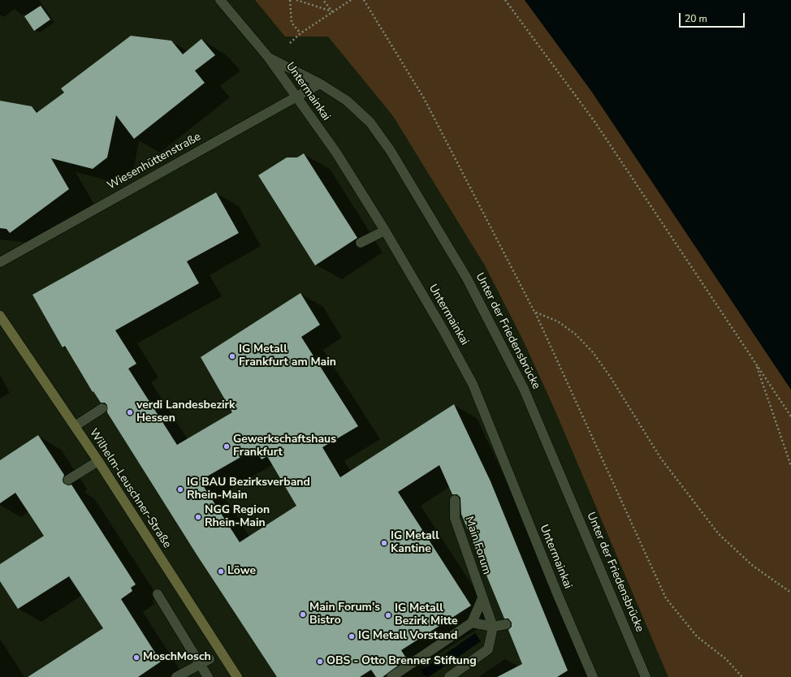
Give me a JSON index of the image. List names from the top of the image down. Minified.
{"streets":{"main road":["Wilhelm-Leuschner-Straße"],"street":["Untermainkai","Wiesenhüttenstraße","Unter der Friedensbrücke","Main Forum"]},"crossings":[["Untermainkai","Wiesenhüttenstraße"],["Untermainkai","Unter der Friedensbrücke"],["Wiesenhüttenstraße","Unter der Friedensbrücke"]],"places":["IG Metall Frankfurt am Main","verdi Landesbezirk Hessen","Gewerkschaftshaus Frankfurt","IG BAU Bezirksverband Rhein-Main","NGG Region Rhein-Main","IG Metall Kantine","Löwe","Main Forum's Bistro","IG Metall Bezirk Mitte","IG Metall Vorstand","MoschMosch","OBS - Otto Brenner Stiftung"],"scale_bar":"20 m"}
